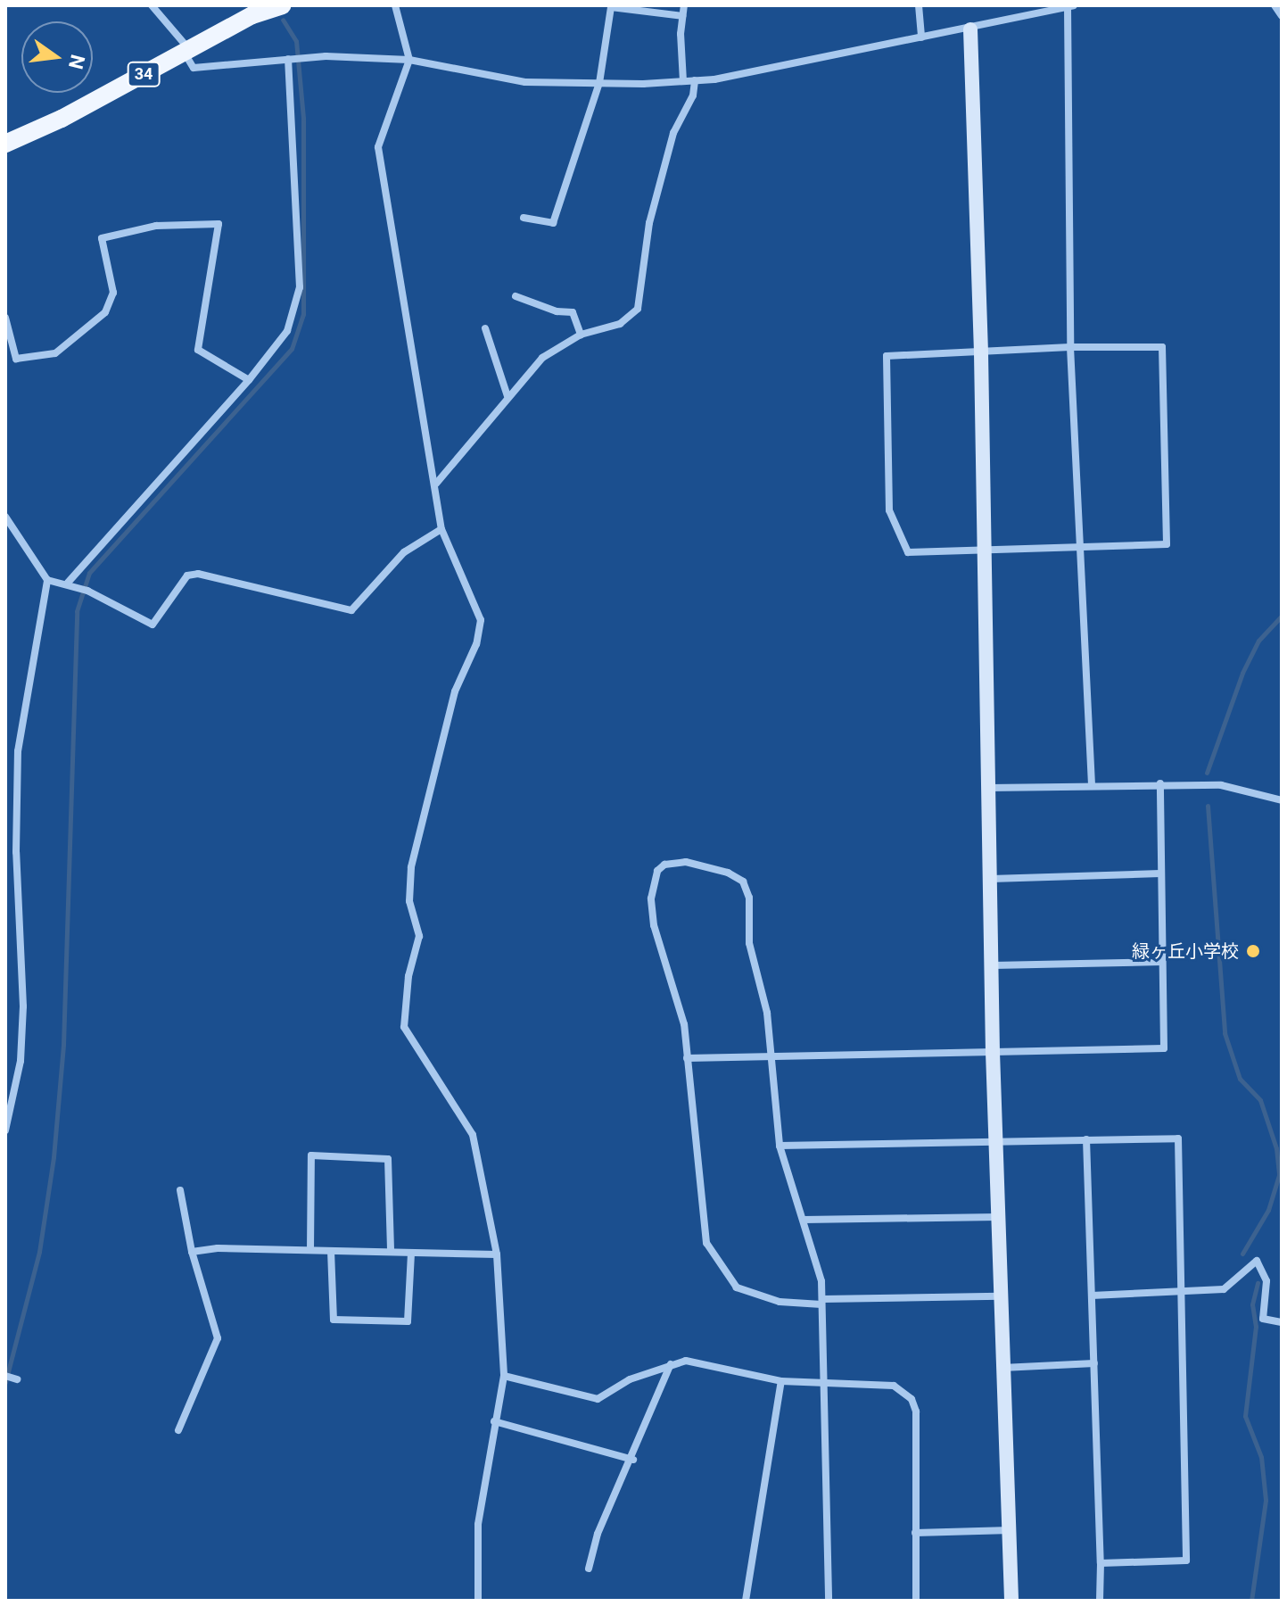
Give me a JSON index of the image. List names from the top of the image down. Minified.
{"streets":{"main road":["34"]},"places":["緑ヶ丘小学校"],"north":"right"}
